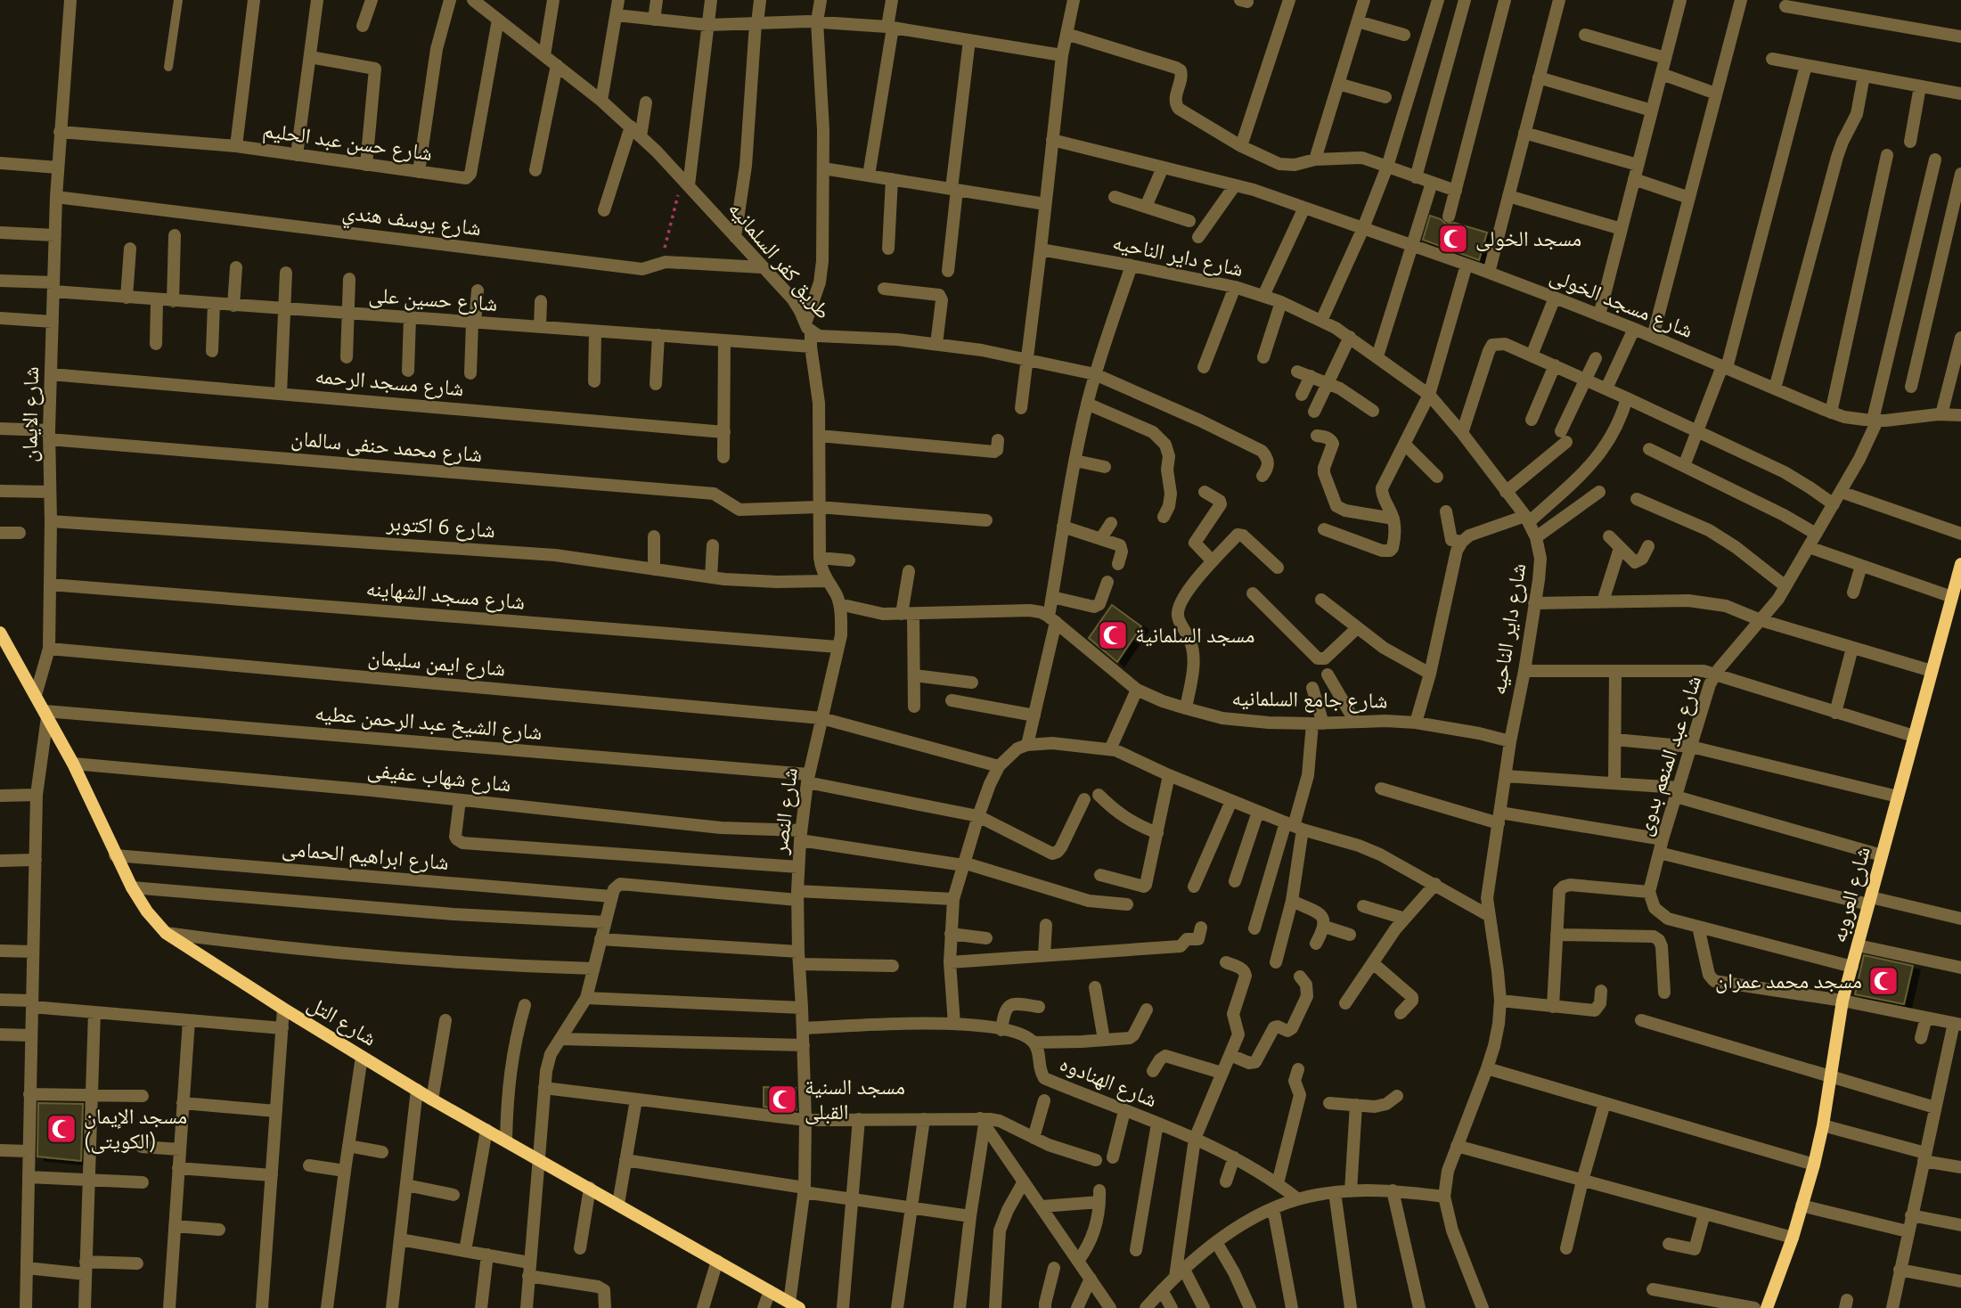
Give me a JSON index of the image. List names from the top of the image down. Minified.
{"streets":{"street":["شارع حسن عبد الحليم","شارع يوسف هندي","شارع داير الناحيه","طريق كفر السلمانيه","شارع حسين على","شارع مسجد الخولى","شارع مسجد الرحمه","شارع الايمان","شارع محمد حنفى سالمان","شارع 6 اكتوبر","شارع مسجد الشهاينه","شارع ايمن سليمان","شارع جامع السلمانيه","شارع الشيخ عبد الرحمن عطيه","شارع عبد المنعم بدوى","شارع شهاب عفيفى","شارع النصر","شارع ابراهيم الحمامى","شارع العروبه","شارع التل","شارع الهنادوه"]},"crossings":[["شارع حسن عبد الحليم","طريق كفر السلمانيه"],["شارع حسن عبد الحليم","شارع الايمان"],["شارع يوسف هندي","طريق كفر السلمانيه"],["شارع يوسف هندي","شارع الايمان"],["شارع داير الناحيه","شارع جامع السلمانيه"],["طريق كفر السلمانيه","شارع النصر"],["شارع حسين على","شارع الايمان"],["شارع حسين على","شارع النصر"],["شارع مسجد الخولى","شارع عبد المنعم بدوى"],["شارع مسجد الرحمه","شارع الايمان"],["شارع الايمان","شارع محمد حنفى سالمان"],["شارع الايمان","شارع 6 اكتوبر"],["شارع الايمان","شارع مسجد الشهاينه"],["شارع الايمان","شارع ايمن سليمان"],["شارع الايمان","شارع التل"],["شارع محمد حنفى سالمان","شارع النصر"],["شارع 6 اكتوبر","شارع النصر"],["شارع مسجد الشهاينه","شارع النصر"],["شارع ايمن سليمان","شارع النصر"],["شارع جامع السلمانيه","شارع النصر"],["شارع الشيخ عبد الرحمن عطيه","شارع النصر"],["شارع الشيخ عبد الرحمن عطيه","شارع التل"],["شارع شهاب عفيفى","شارع النصر"],["شارع شهاب عفيفى","شارع التل"],["شارع النصر","شارع ابراهيم الحمامى"],["شارع النصر","شارع التل"],["شارع النصر","شارع الهنادوه"],["شارع ابراهيم الحمامى","شارع التل"]],"places":{"mosque":["مسجد الخولى","مسجد السلمانية","مسجد محمد عمران","مسجد السنية القبلى","مسجد الإيمان (الكويتى)"]}}
